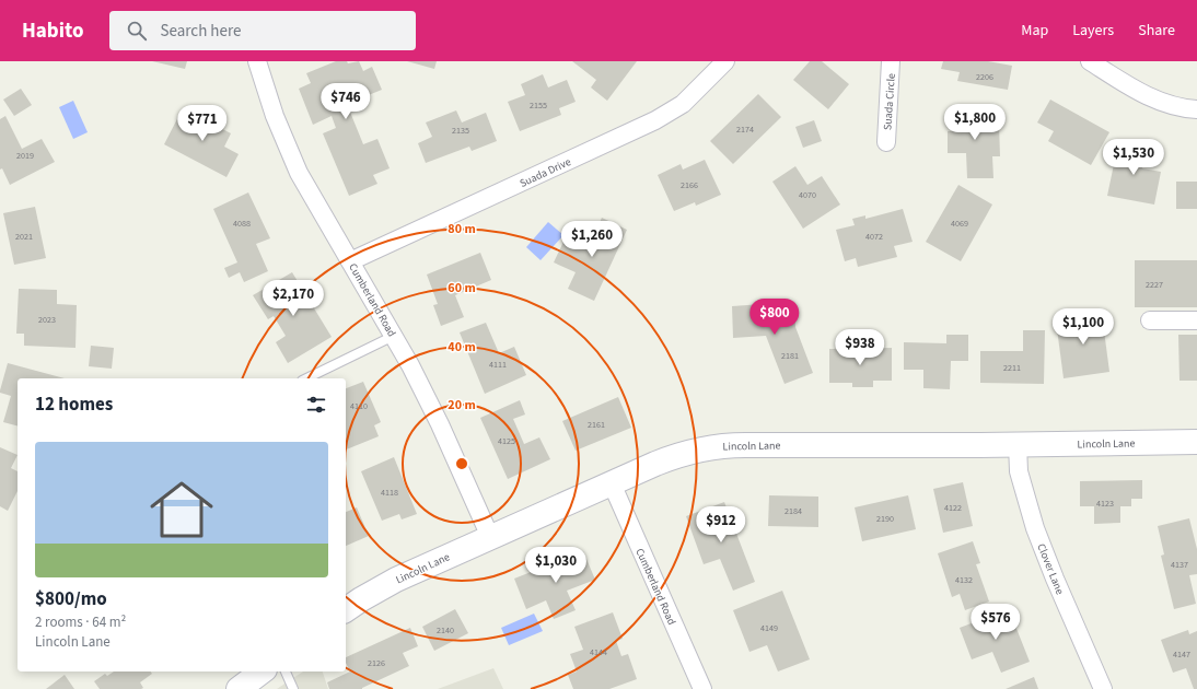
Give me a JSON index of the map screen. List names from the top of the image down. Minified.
{"streets":{"street":["Suada Circle","Suada Drive","Cumberland Road","Lincoln Lane","Clover Lane"]},"crossings":[["Suada Drive","Cumberland Road"],["Cumberland Road","Lincoln Lane"],["Lincoln Lane","Clover Lane"]],"house_numbers":["2206","2155","2174","2135","2019","2166","4070","4088","4069","2021","4072","2227","2023","2181","4111","2211","4110","2161","4125","4118","4123","4122","2184","2190","4137","4132","4149","2140","4144","4147","2126"],"page":{"header":"Habito","search":"Search here","nav":["Map","Layers","Share"],"price":["$746","$1,800","$771","$1,530","$1,260","$2,170","$800","$1,100","$938","$912","$1,030","$576"],"heading":"12 homes","list":[{"name":"$800/mo","note":"2 rooms · 64 m² · Lincoln Lane"}]},"rings":["80 m","60 m","40 m","20 m"]}
